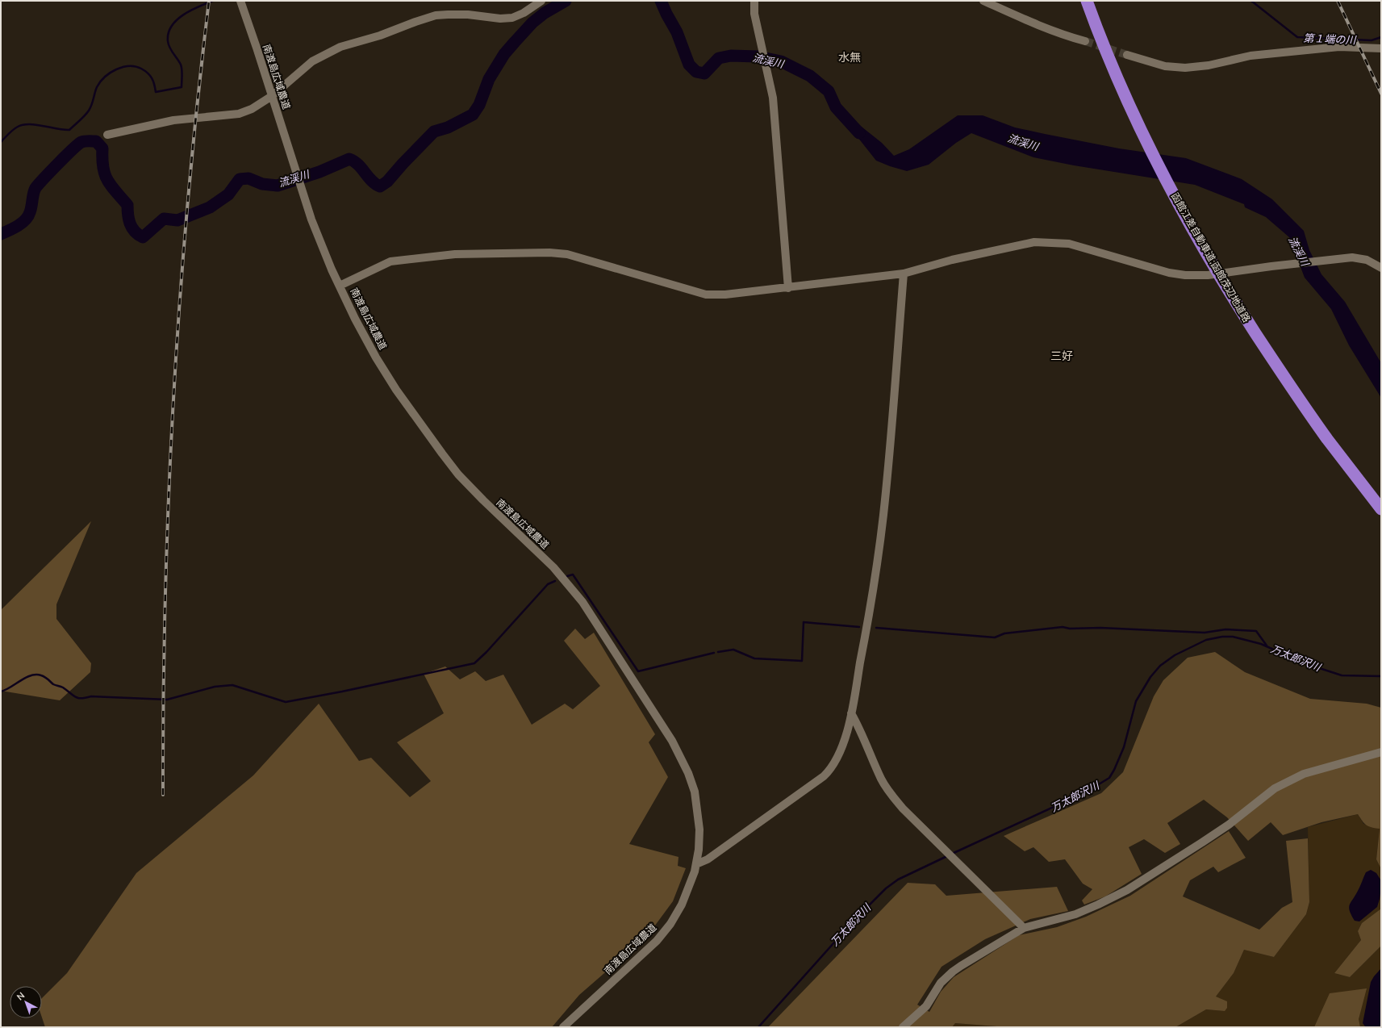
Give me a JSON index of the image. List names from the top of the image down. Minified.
{"streets":{"highway":["函館江差自動車道;函館茂辺地道路"],"street":["南渡島広域農道"]},"districts":["水無","三好"],"water":["第１端の川","流渓川","万太郎沢川"],"north":"top left"}
